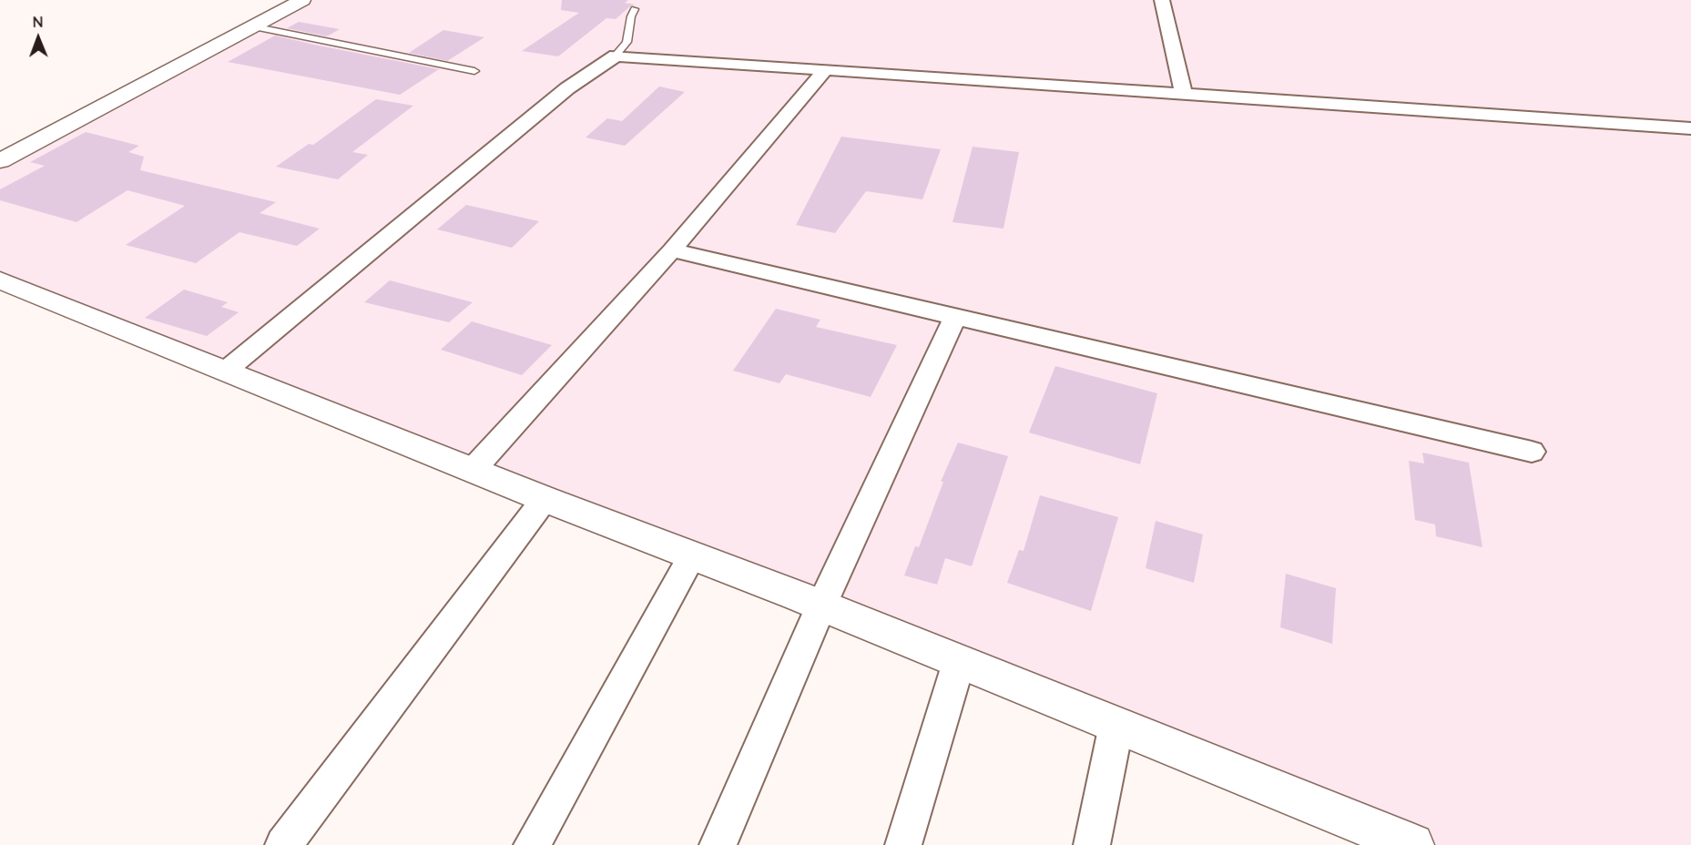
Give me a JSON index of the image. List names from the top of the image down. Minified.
{"north":"top"}
